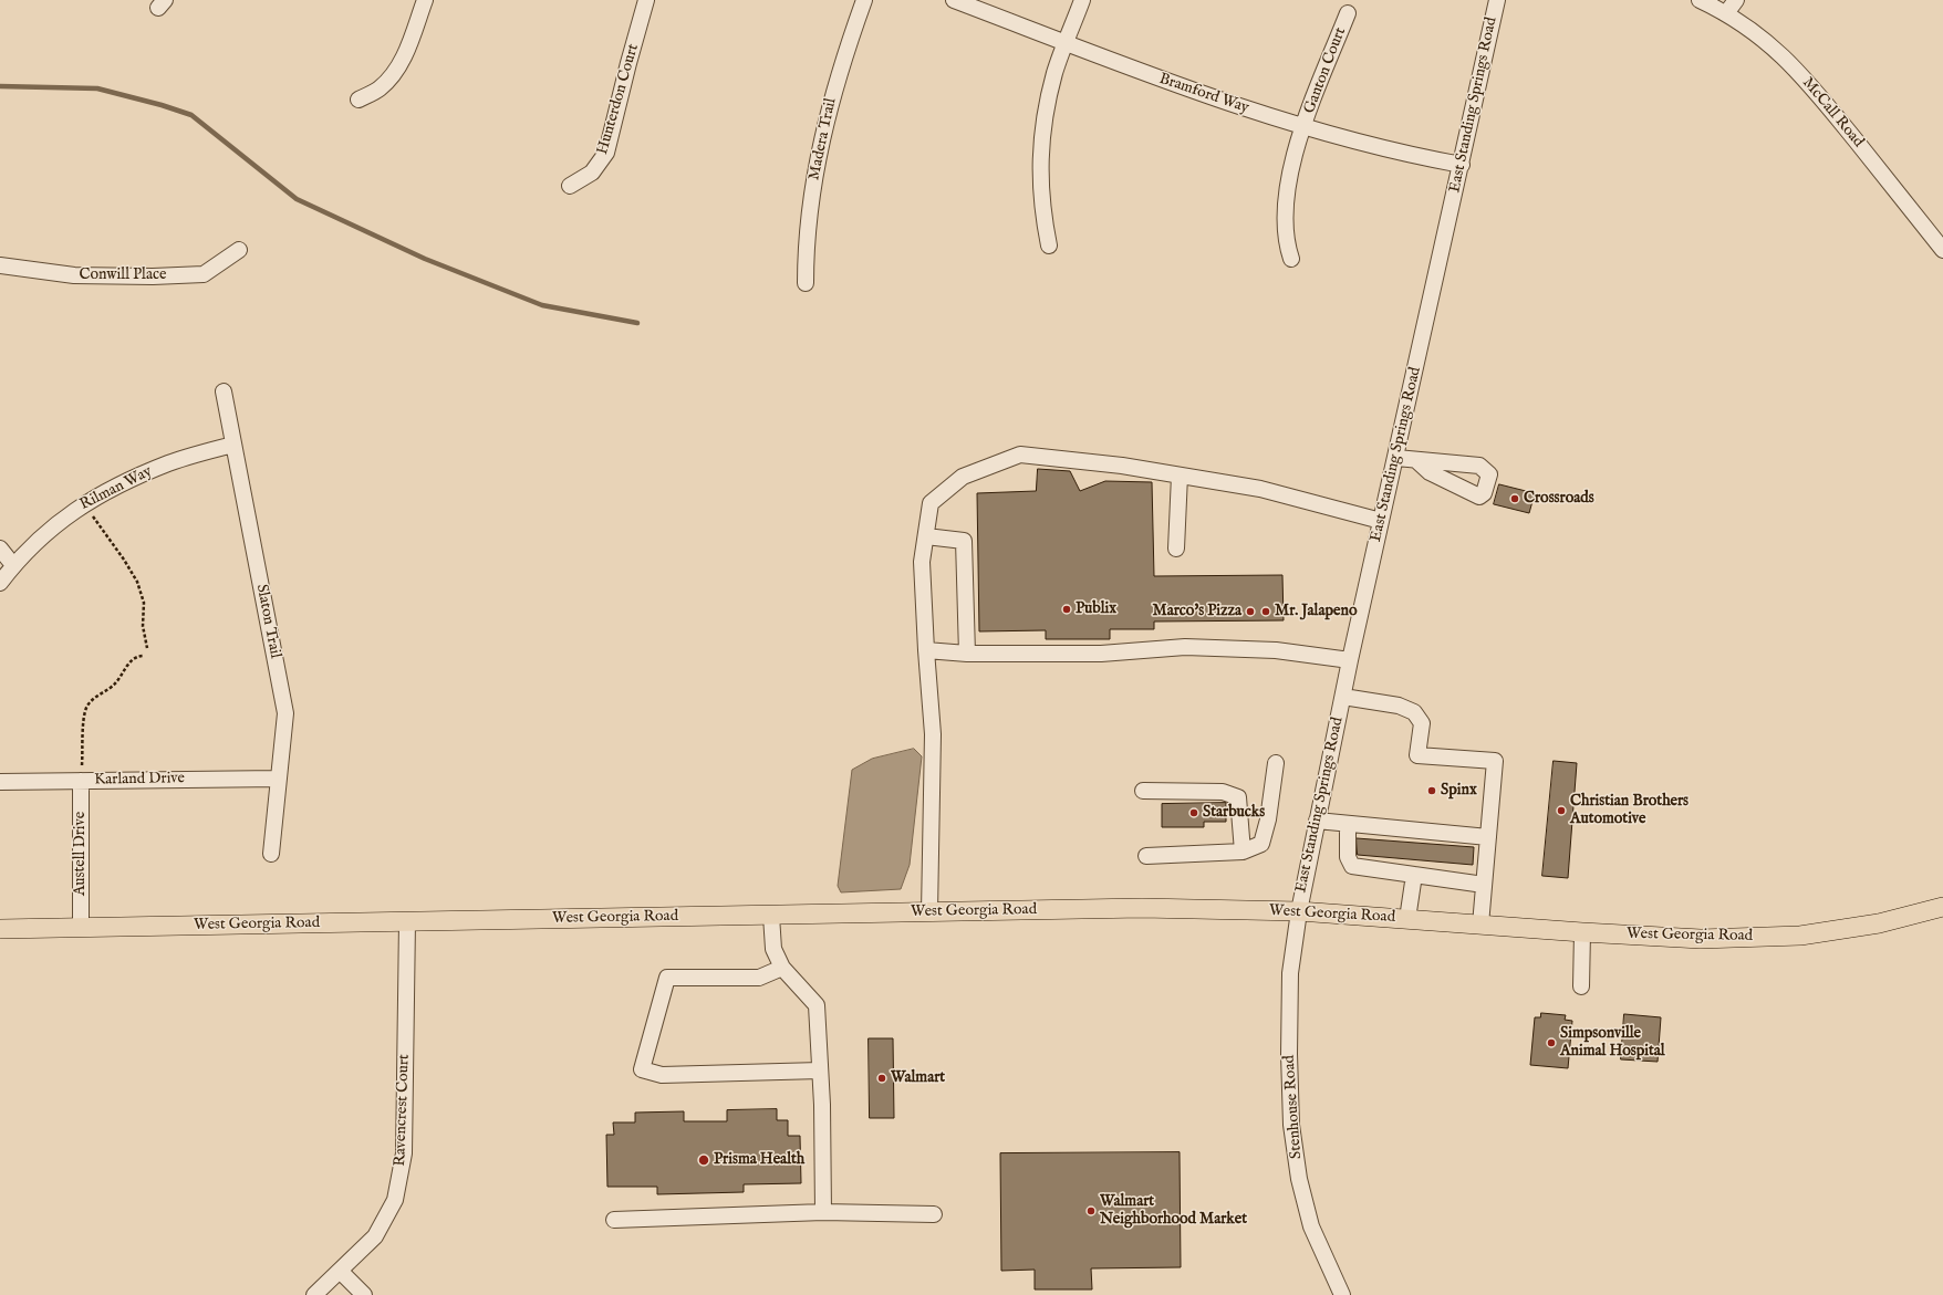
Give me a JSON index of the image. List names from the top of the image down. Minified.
{"streets":{"main road":["West Georgia Road"],"street":["Ganton Court","Bramford Way","Hunterdon Court","East Standing Springs Road","McCall Road","Madera Trail","Conwill Place","Rilman Way","Slaton Trail","Karland Drive","Austell Drive","Stenhouse Road","Ravencrest Court"]},"crossings":[["Ganton Court","Bramford Way"],["Bramford Way","East Standing Springs Road"],["East Standing Springs Road","West Georgia Road"],["East Standing Springs Road","Stenhouse Road"],["Rilman Way","Slaton Trail"],["Slaton Trail","Karland Drive"],["Karland Drive","Austell Drive"],["Austell Drive","West Georgia Road"],["West Georgia Road","Stenhouse Road"],["West Georgia Road","Ravencrest Court"]],"places":["Crossroads","Publix","Marco's Pizza","Mr. Jalapeno","Spinx","Christian Brothers Automotive","Starbucks","Simpsonville Animal Hospital","Walmart","Prisma Health","Walmart Neighborhood Market"]}
